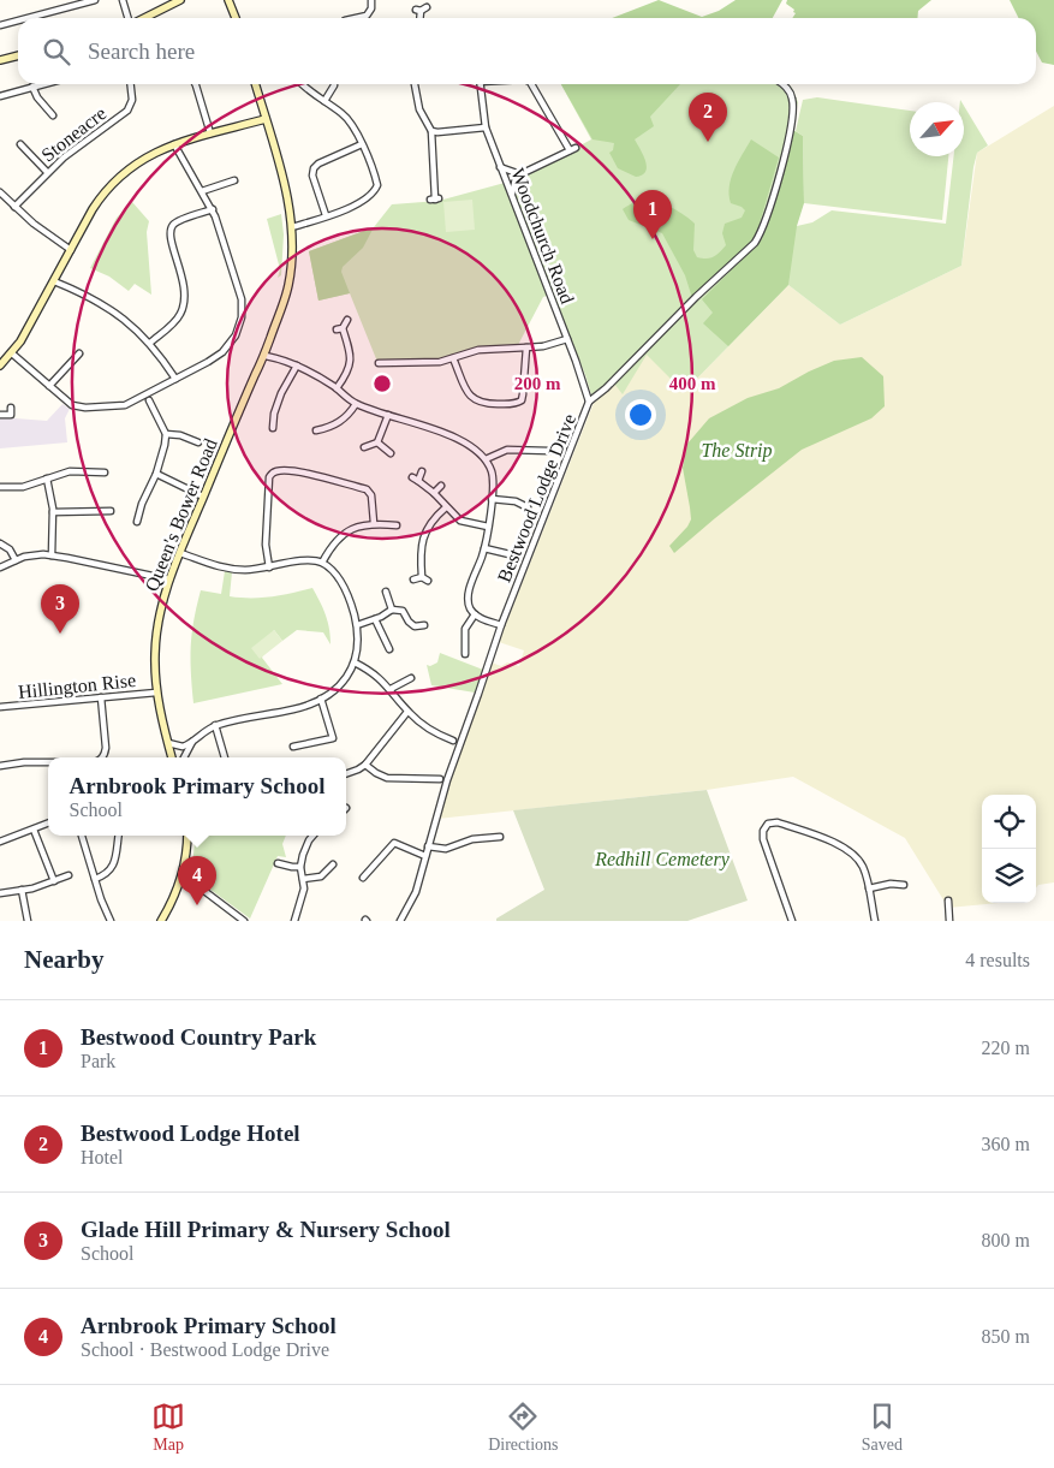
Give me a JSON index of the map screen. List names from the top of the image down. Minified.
{"streets":{"street":["Stoneacre","Woodchurch Road","Bestwood Lodge Drive","Queen's Bower Road","Hillington Rise"]},"crossings":[["Woodchurch Road","Bestwood Lodge Drive"],["Queen's Bower Road","Hillington Rise"]],"parks":["The Strip","Redhill Cemetery"],"north":"top right","page":{"search":"Search here","pins":["2","1","3","4"],"popup":["Arnbrook Primary School","School"],"heading":["Nearby","4 results"],"list":[{"mark":"1","name":"Bestwood Country Park","note":"Park","value":"220 m"},{"mark":"2","name":"Bestwood Lodge Hotel","note":"Hotel","value":"360 m"},{"mark":"3","name":"Glade Hill Primary & Nursery School","note":"School","value":"800 m"},{"mark":"4","name":"Arnbrook Primary School","note":"School · Bestwood Lodge Drive","value":"850 m"}],"nav":["Map","Directions","Saved"]},"rings":["200 m","400 m"]}
